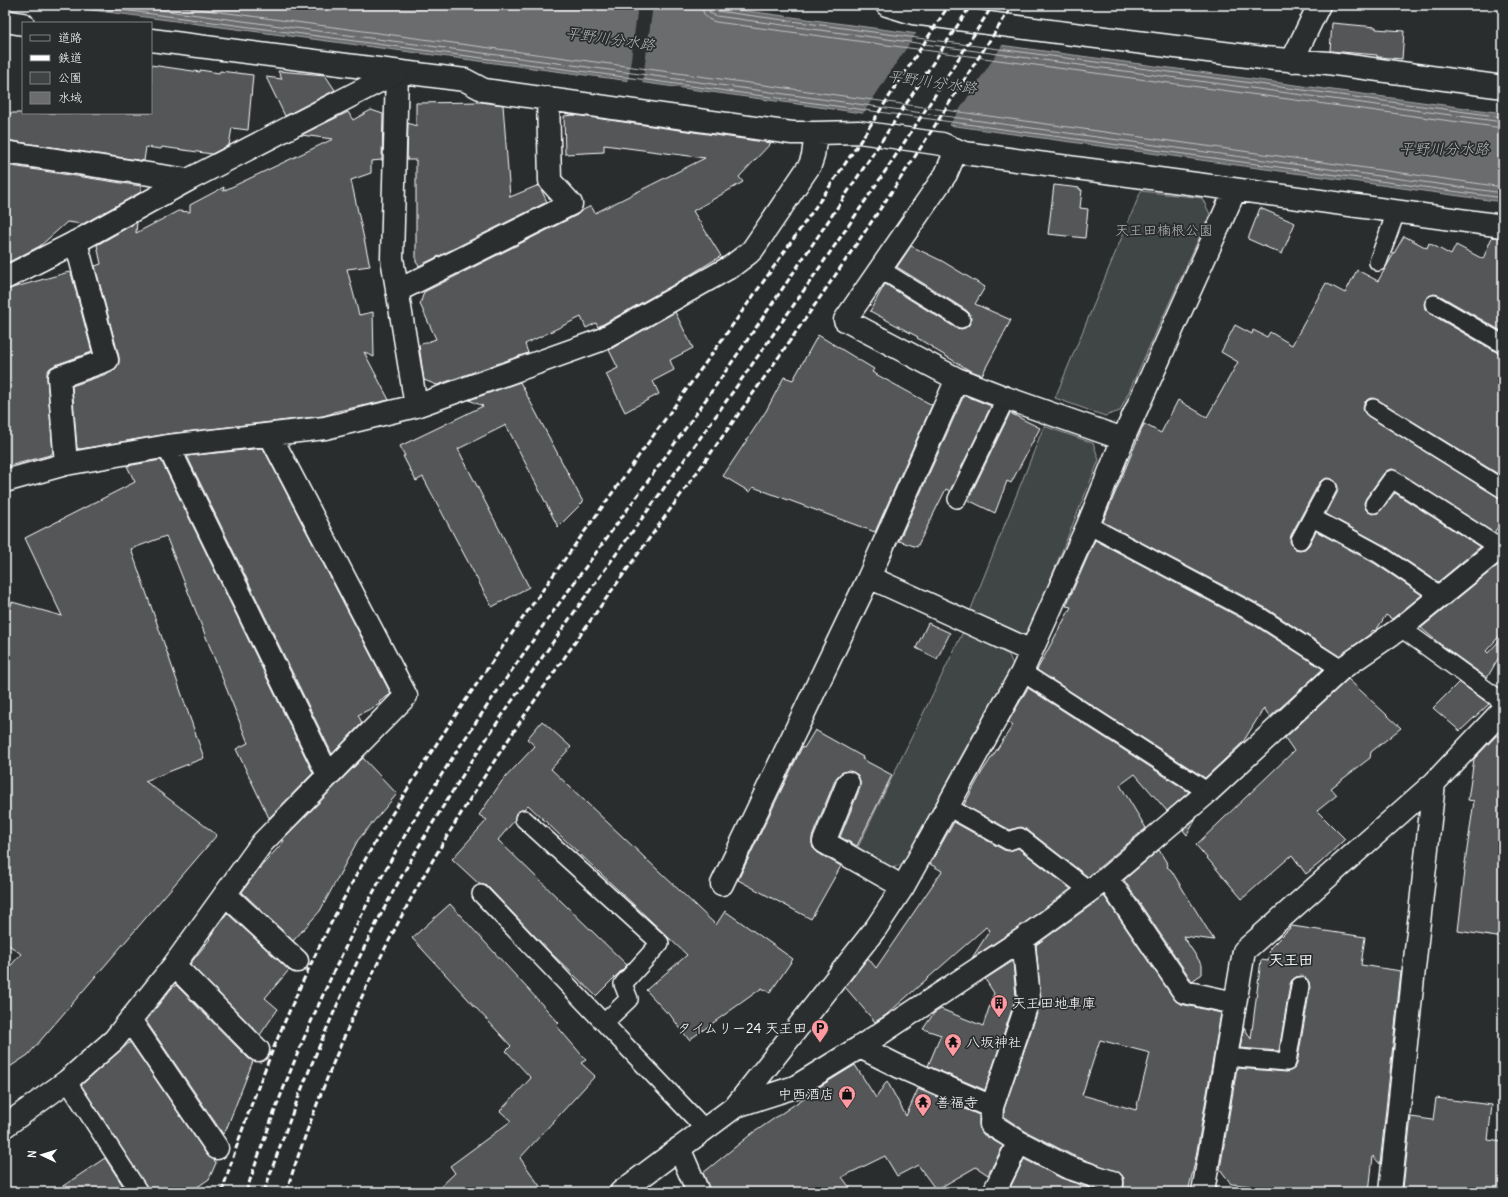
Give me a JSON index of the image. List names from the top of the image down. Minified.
{"districts":["天王田"],"water":["平野川分水路"],"parks":["天王田楠根公園"],"places":{"building":["天王田地車庫"],"parking":["タイムリー24 天王田"],"temple":["八坂神社","善福寺"],"shop":["中西酒店"]},"legend":["道路","鉄道","公園","水域"],"north":"left"}
